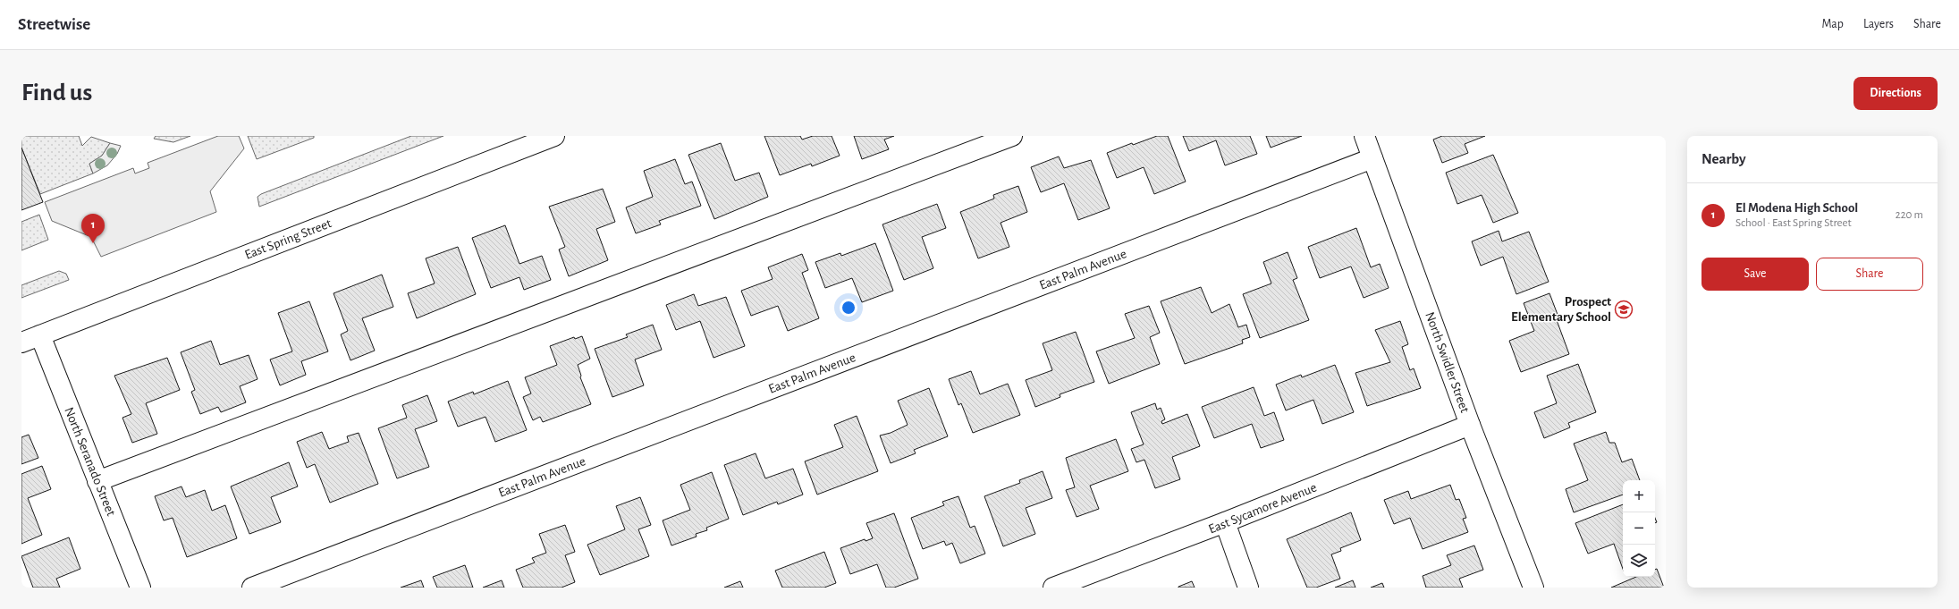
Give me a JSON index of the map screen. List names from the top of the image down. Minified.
{"streets":{"street":["East Spring Street","East Palm Avenue","North Swidler Street","North Seranado Street","East Sycamore Avenue"]},"crossings":[["East Spring Street","North Seranado Street"],["East Palm Avenue","North Swidler Street"],["North Swidler Street","East Sycamore Avenue"]],"places":{"school or university":["Prospect Elementary School"]},"page":{"header":"Streetwise","nav":["Map","Layers","Share"],"buttons":["Directions",["Save","Share"]],"title":"Find us","heading":"Nearby","list":[{"mark":"1","name":"El Modena High School","note":"School · East Spring Street","value":"220 m"}],"pins":"1","map_buttons":["+","−"]}}
